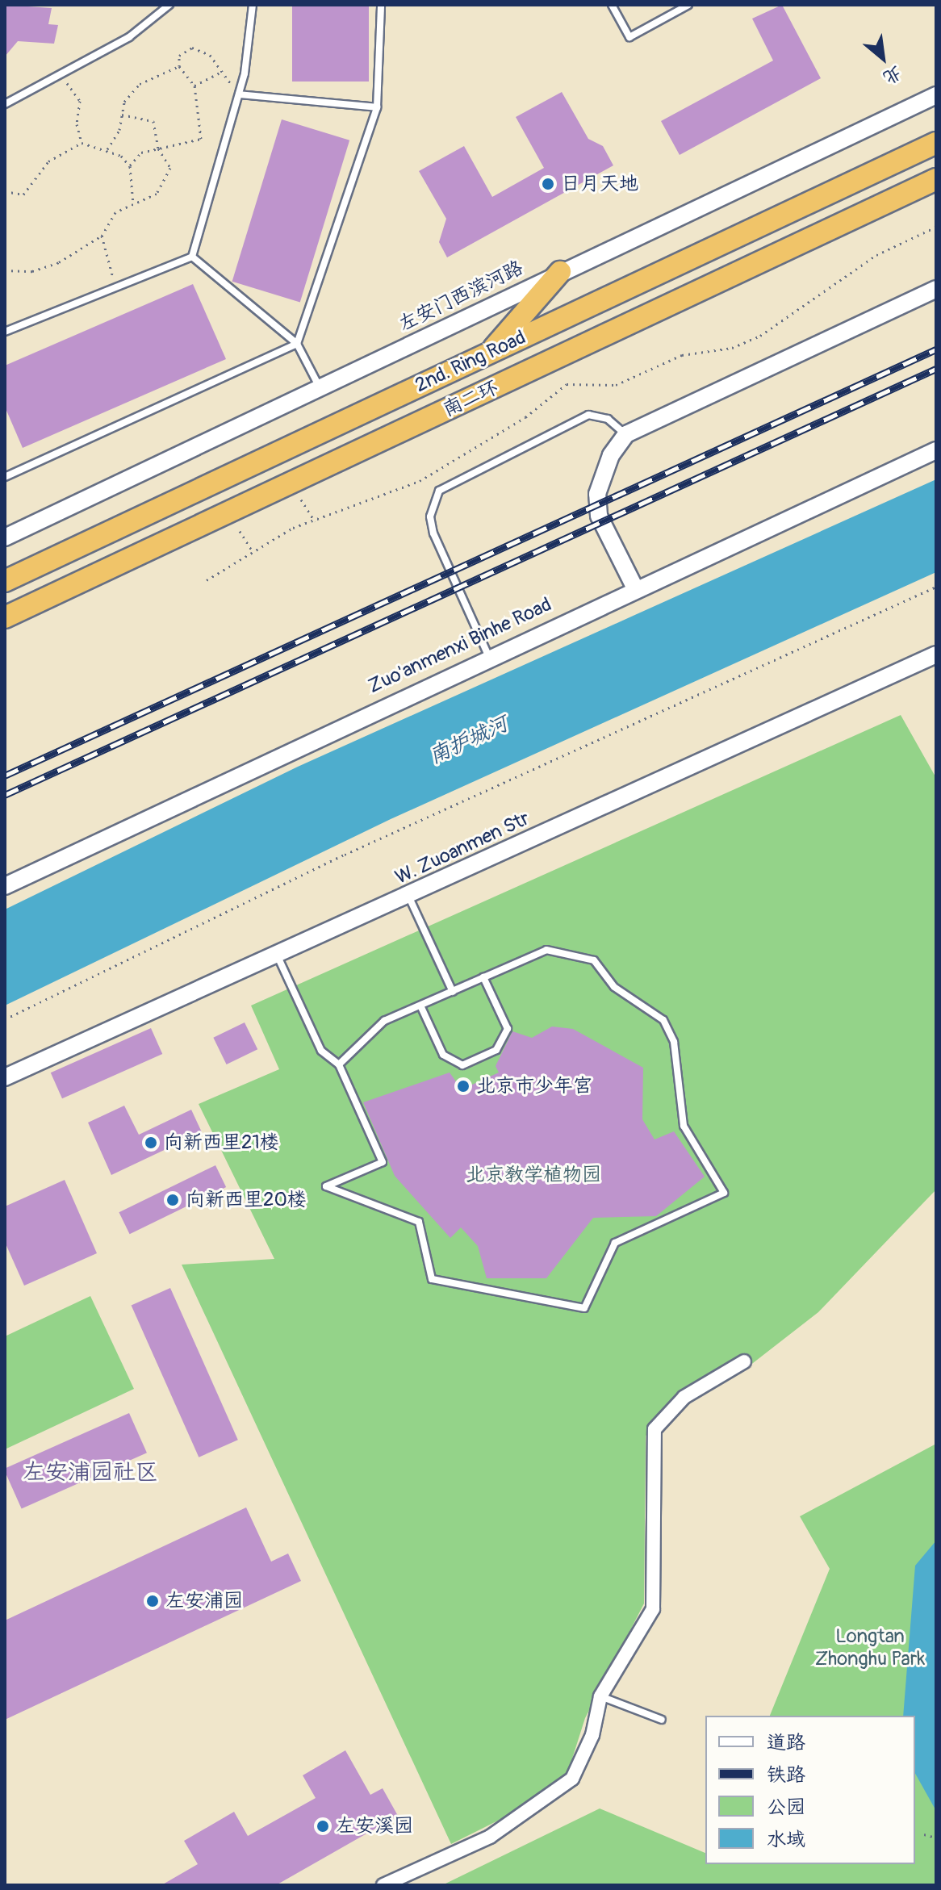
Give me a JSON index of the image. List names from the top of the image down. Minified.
{"streets":{"highway":["2nd. Ring Road","南二环"],"street":["左安门西滨河路","Zuo'anmenxi Binhe Road","W. Zuoanmen Str"]},"districts":["左安浦园社区"],"water":["南护城河"],"parks":["北京教学植物园","Longtan Zhonghu Park"],"places":["日月天地","北京市少年宫","向新西里21楼","向新西里20楼","左安浦园","左安溪园"],"legend":["道路","铁路","公园","水域"],"north":"bottom right"}
